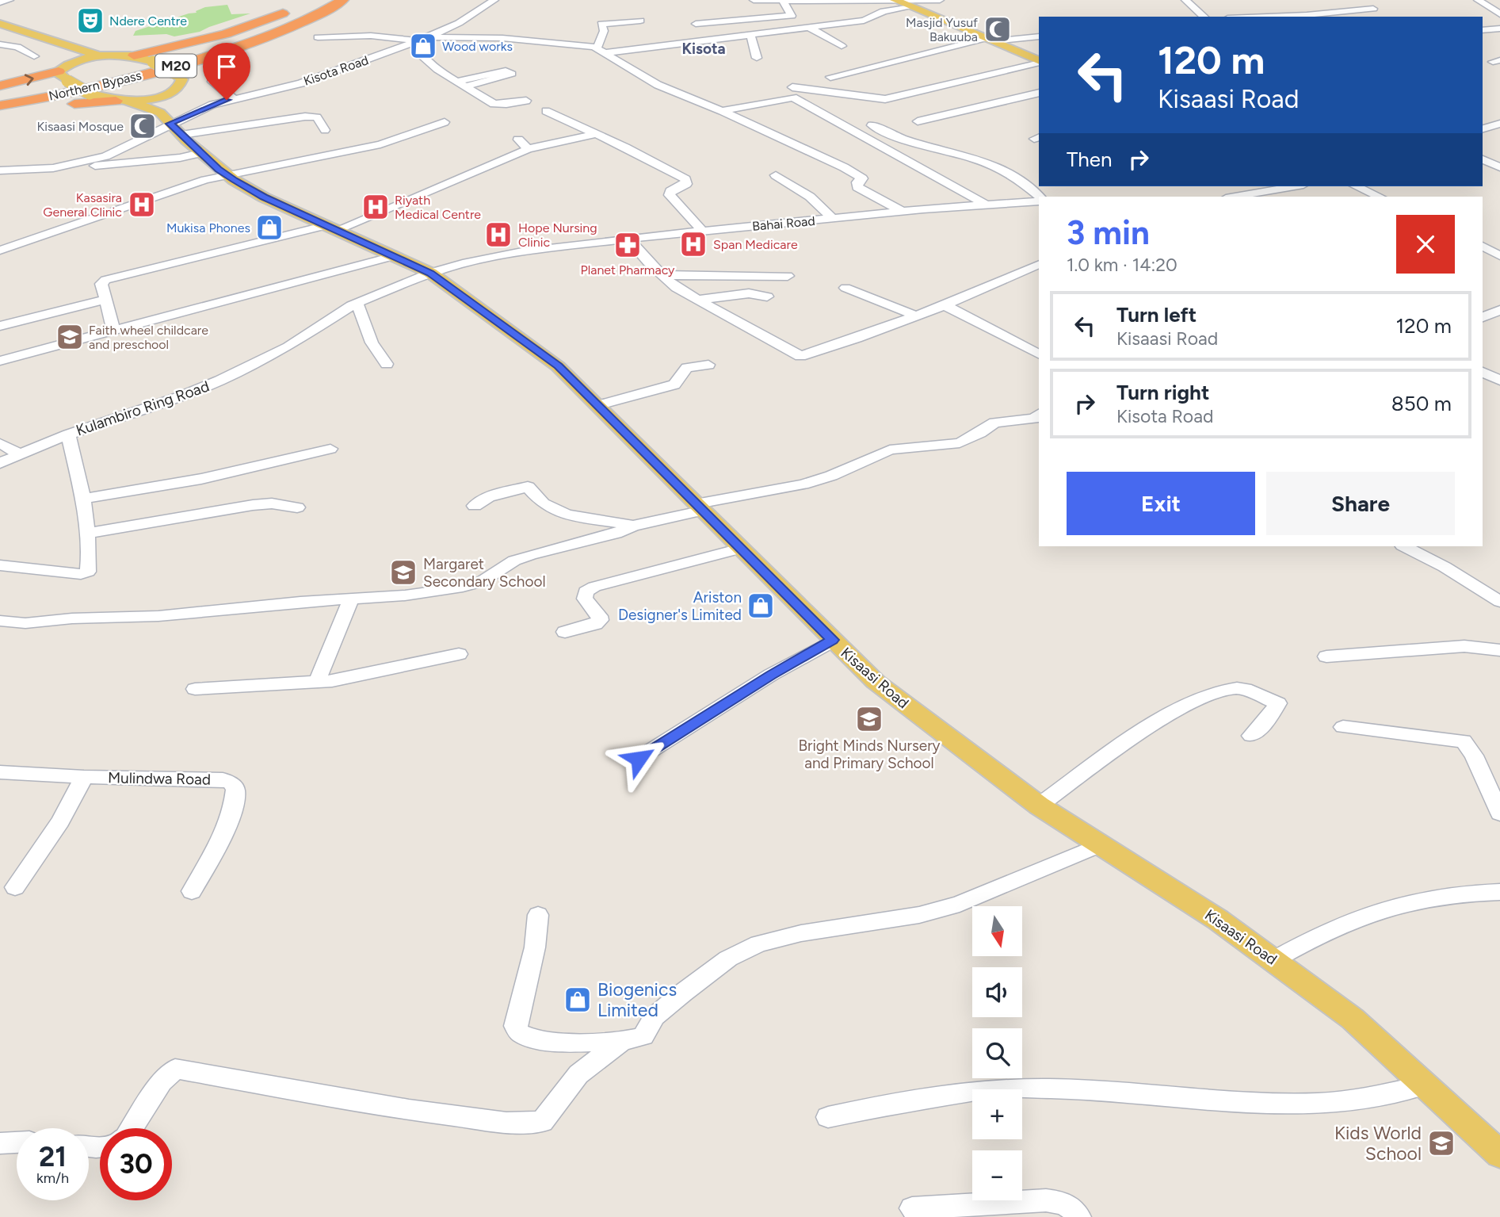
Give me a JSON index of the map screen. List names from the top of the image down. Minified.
{"streets":{"highway":["M20","Northern Bypass"],"main road":["Kisaasi Road"],"street":["Kisota Road","Bahai Road","Kulambiro Ring Road","Mulindwa Road"]},"crossings":[["Kisota Road","Kisaasi Road"],["Bahai Road","Kulambiro Ring Road"],["Bahai Road","Kisaasi Road"],["Kulambiro Ring Road","Kisaasi Road"]],"districts":["Kisota"],"places":{"theatre":["Ndere Centre"],"mosque":["Masjid Yusuf Bakuuba","Kisaasi Mosque"],"shop":["Wood works","Mukisa Phones","Ariston Designer's Limited","Biogenics Limited"],"hospital":["Kasasira General Clinic","Riyath Medical Centre","Hope Nursing Clinic","Span Medicare"],"pharmacy":["Planet Pharmacy"],"school or university":["Faith wheel childcare and preschool","Margaret Secondary School","Bright Minds Nursery and Primary School","Kids World School"]},"north":"bottom","page":{"turn":["120 m","Kisaasi Road"],"then":"Then","heading":["3 min","1.0 km · 14:20"],"list":[{"name":"Turn left","note":"Kisaasi Road","value":"120 m"},{"name":"Turn right","note":"Kisota Road","value":"850 m"}],"buttons":["Exit","Share"],"map_buttons":["+","−"],"speed":"21 km/h","limit":"30"}}
